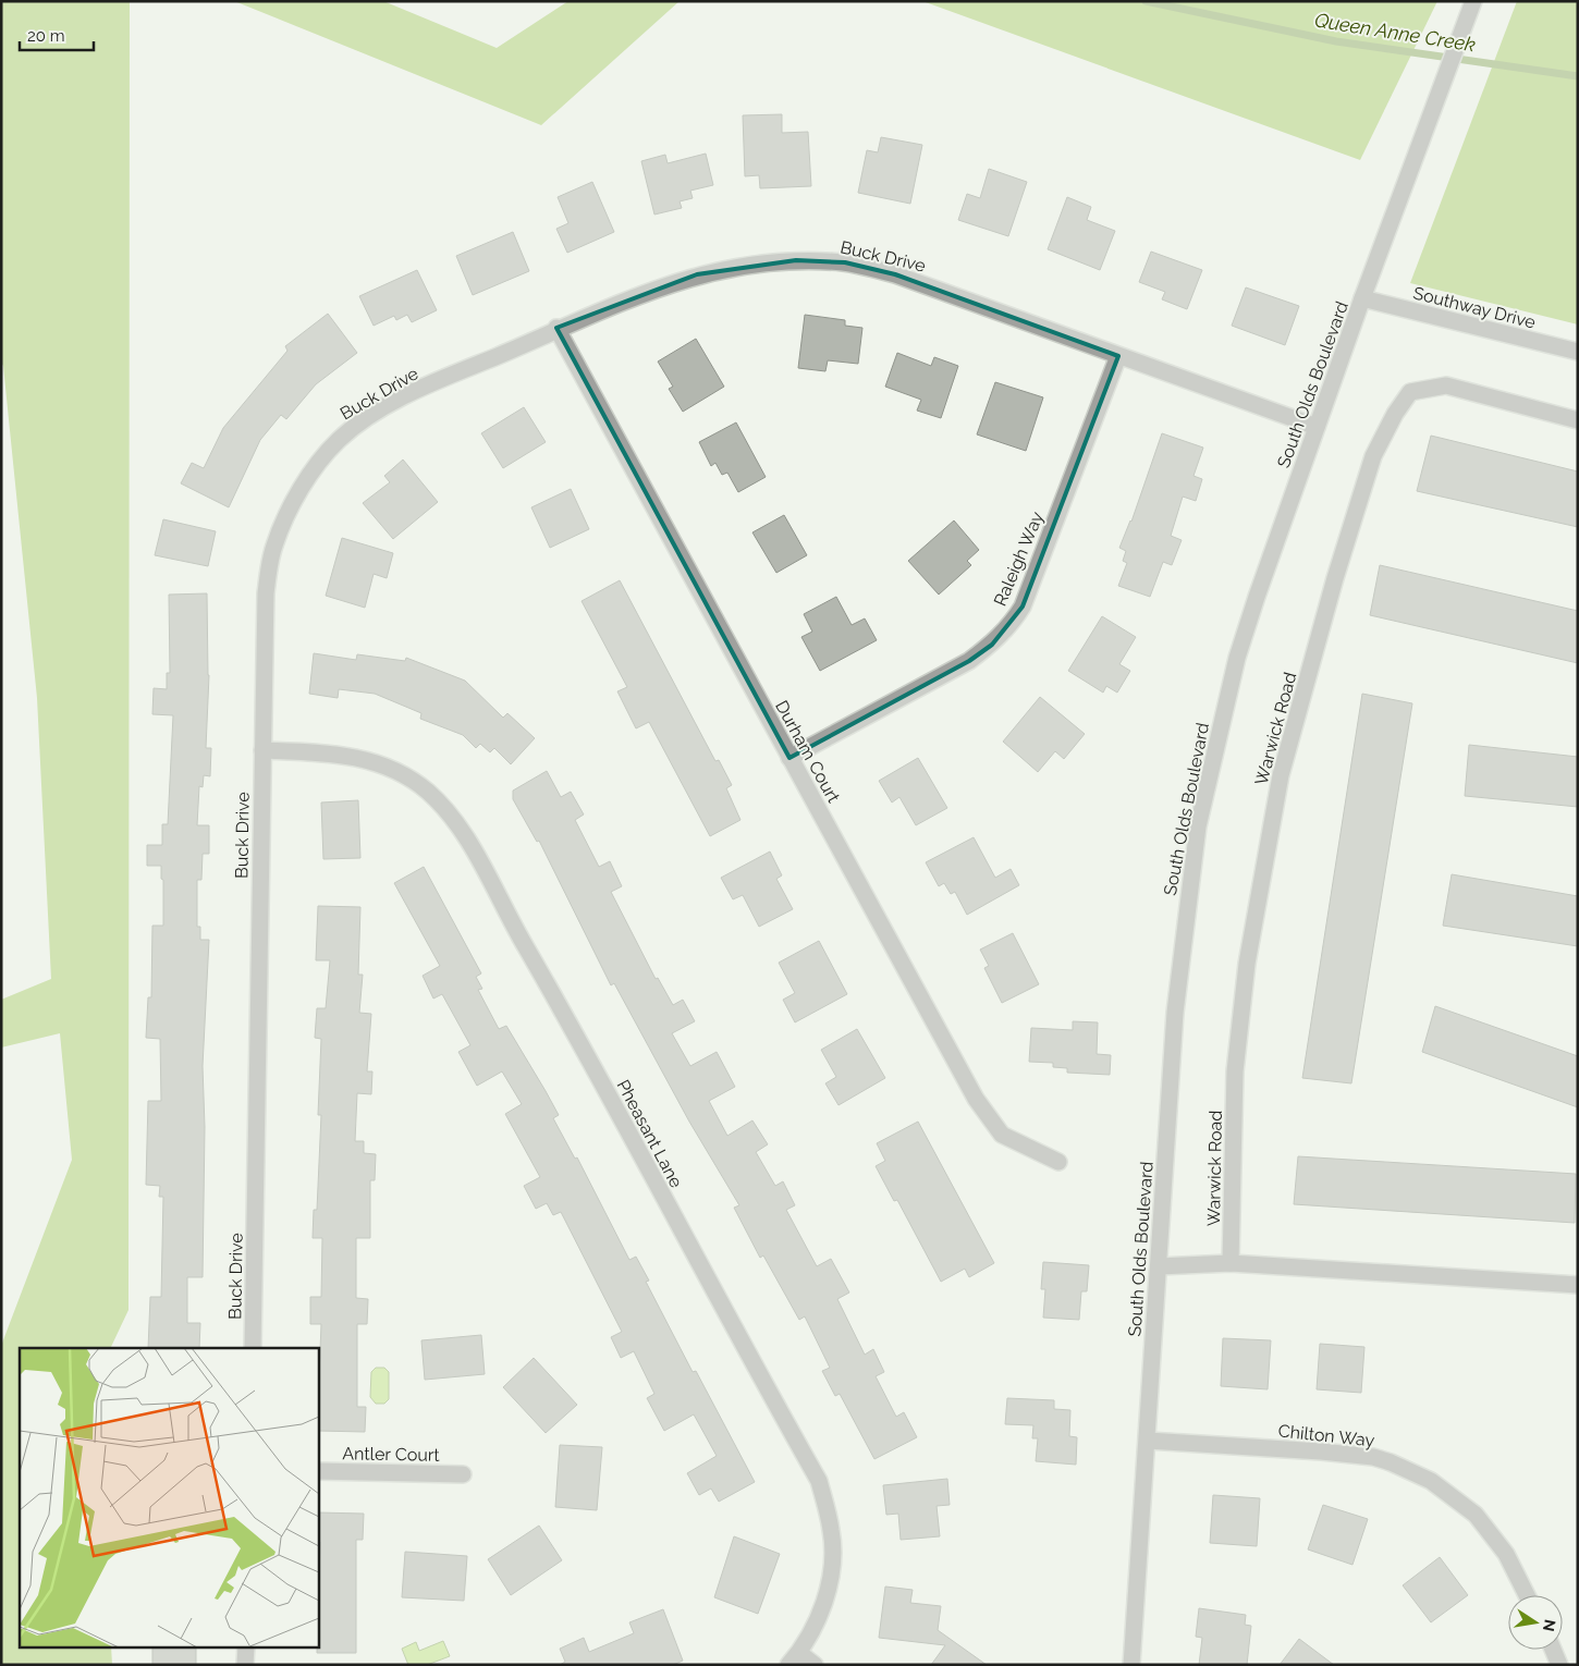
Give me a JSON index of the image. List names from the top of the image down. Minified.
{"streets":{"street":["Buck Drive","Southway Drive","South Olds Boulevard","Raleigh Way","Warwick Road","Durham Court","Pheasant Lane","Chilton Way","Antler Court"]},"crossings":[["Buck Drive","South Olds Boulevard"],["Buck Drive","Raleigh Way"],["Buck Drive","Durham Court"],["Buck Drive","Pheasant Lane"],["Southway Drive","South Olds Boulevard"],["South Olds Boulevard","Chilton Way"],["Raleigh Way","Durham Court"]],"water":["Queen Anne Creek"],"scale_bar":"20 m","north":"right"}
